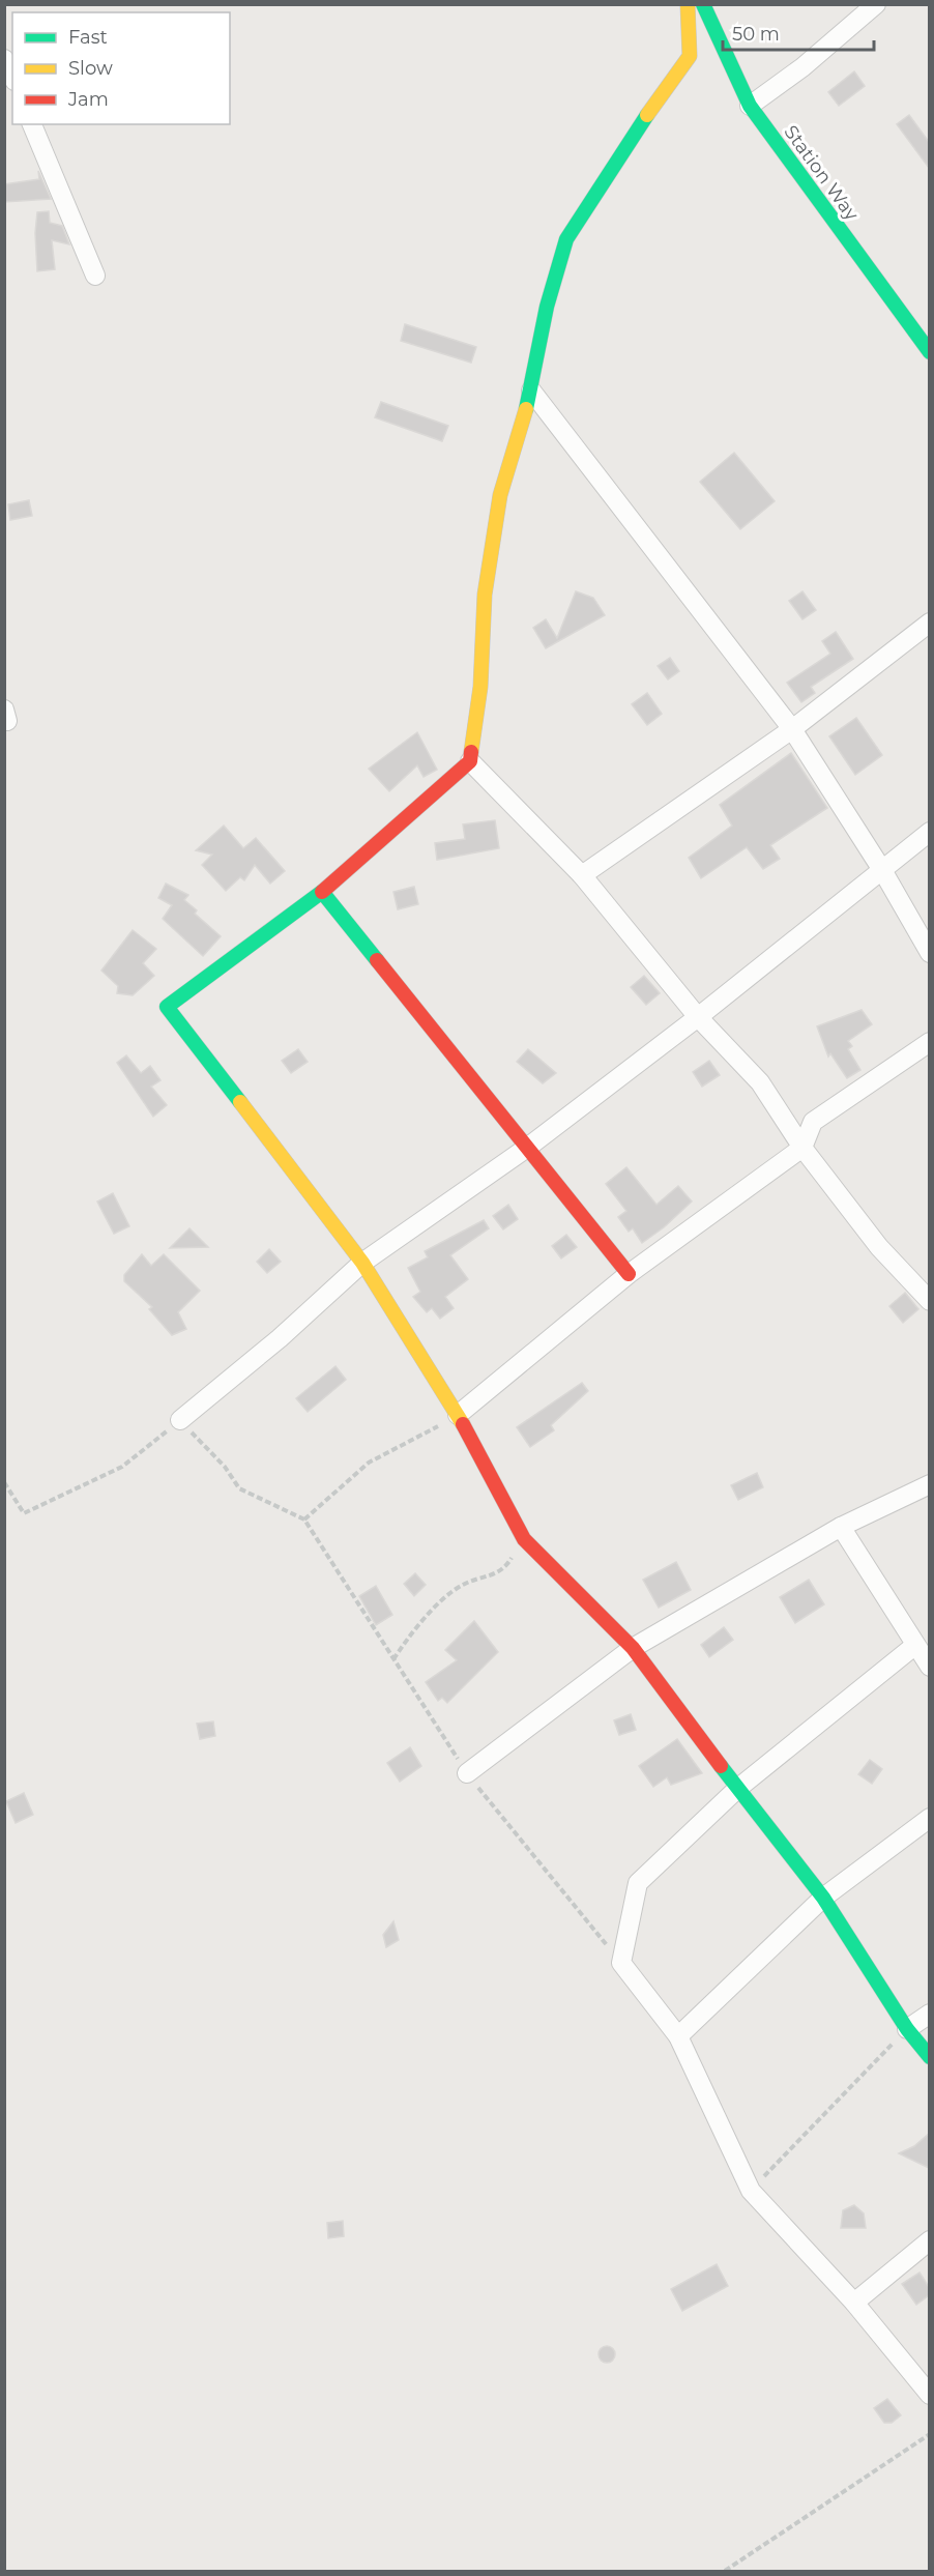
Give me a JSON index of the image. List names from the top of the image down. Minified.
{"streets":{"street":["Station Way"]},"legend":["Fast","Slow","Jam"],"scale_bar":"50 m"}
